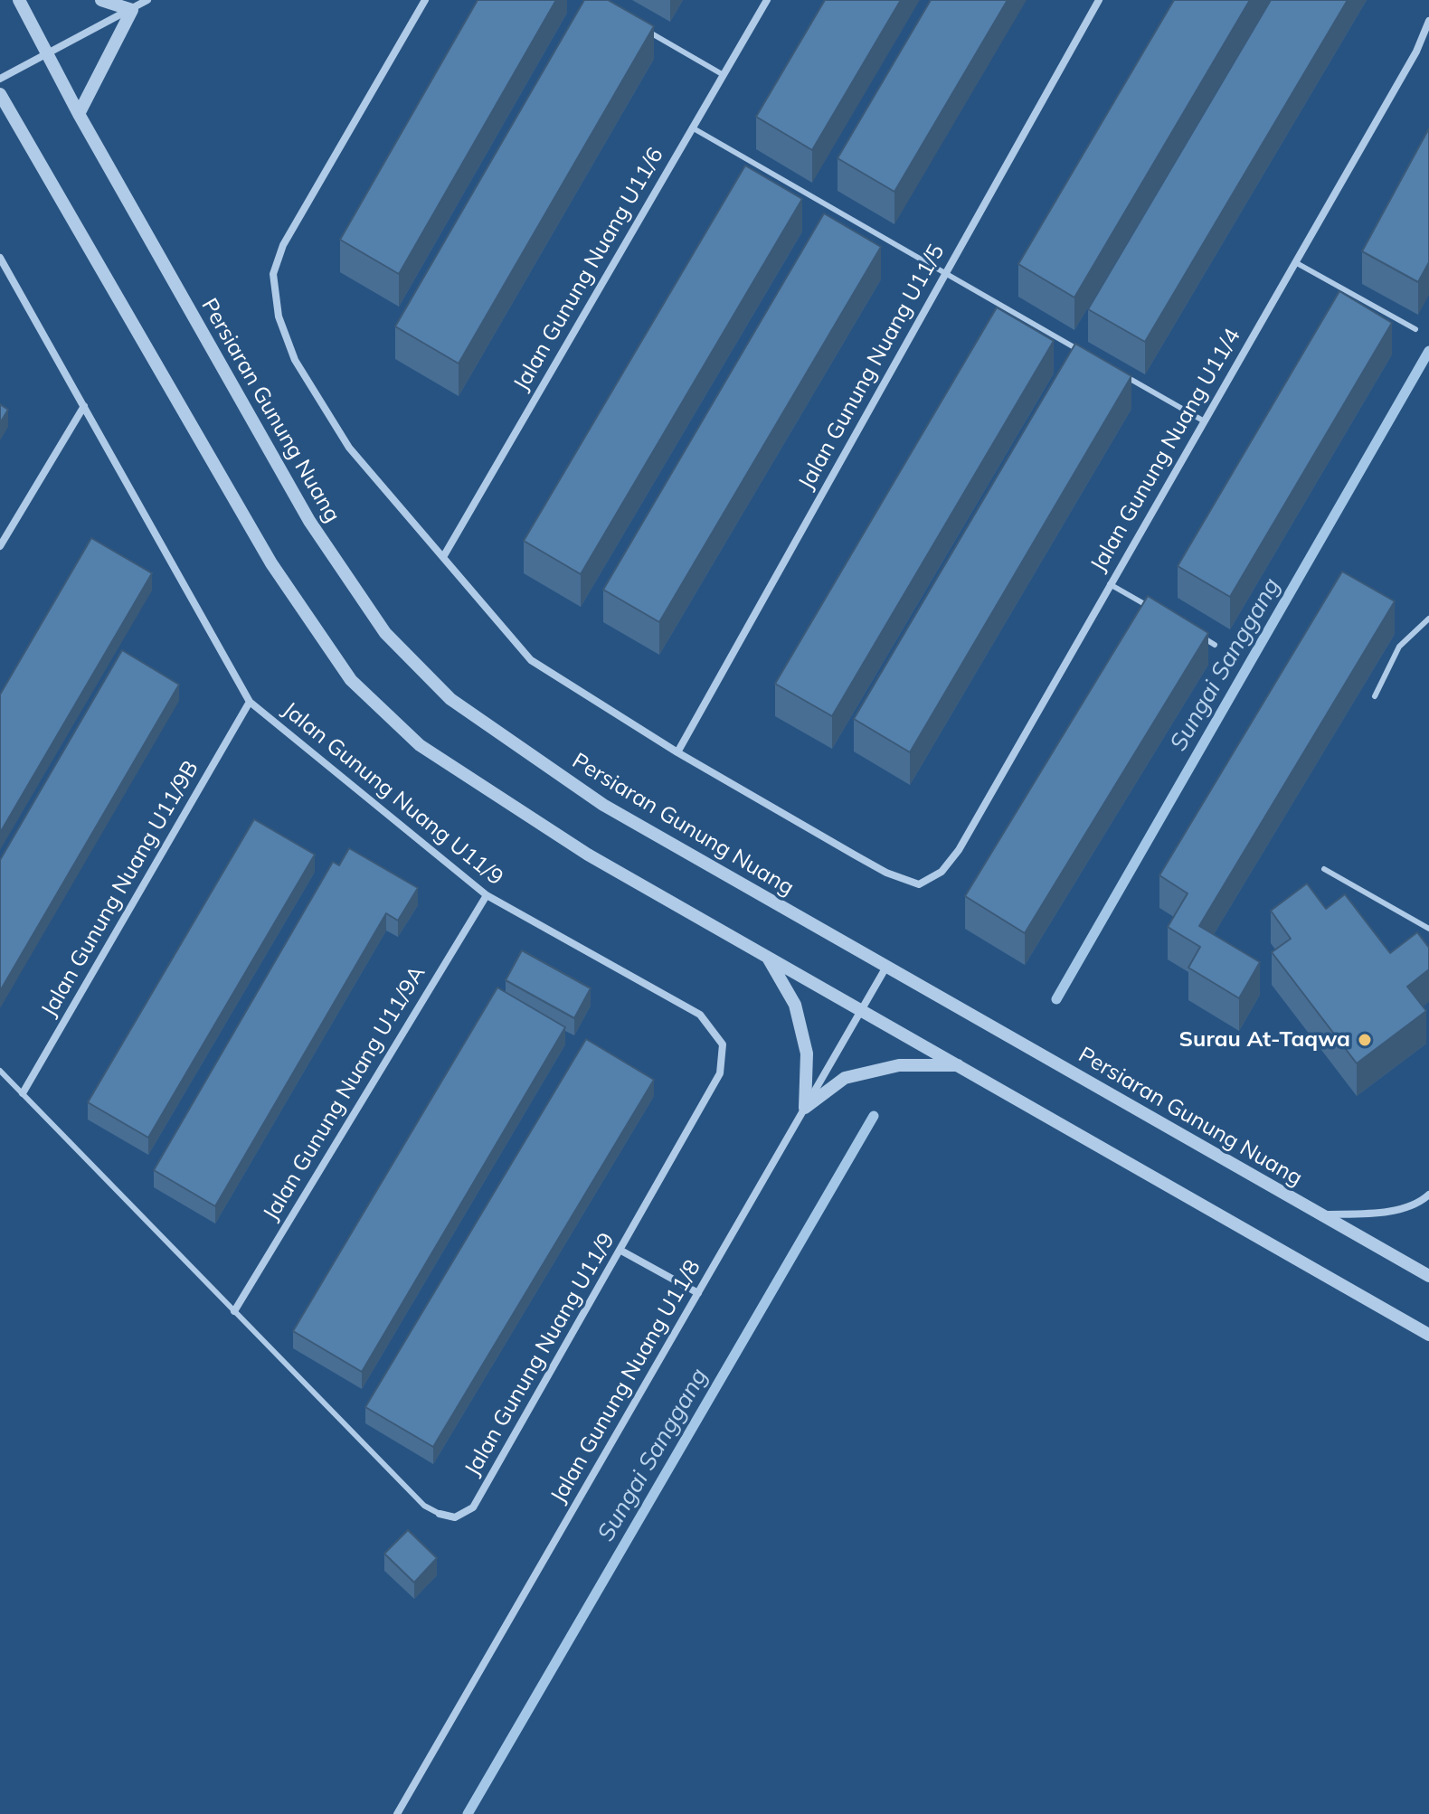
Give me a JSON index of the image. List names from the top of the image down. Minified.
{"streets":{"street":["Jalan Gunung Nuang U11/6","Jalan Gunung Nuang U11/5","Persiaran Gunung Nuang","Jalan Gunung Nuang U11/4","Jalan Gunung Nuang U11/9","Jalan Gunung Nuang U11/9B","Jalan Gunung Nuang U11/9A","Jalan Gunung Nuang U11/8"]},"crossings":[["Jalan Gunung Nuang U11/5","Jalan Gunung Nuang U11/4"],["Persiaran Gunung Nuang","Jalan Gunung Nuang U11/8"],["Jalan Gunung Nuang U11/9","Jalan Gunung Nuang U11/9B"],["Jalan Gunung Nuang U11/9","Jalan Gunung Nuang U11/9A"]],"water":["Sungai Sanggang"],"places":["Surau At-Taqwa"]}
